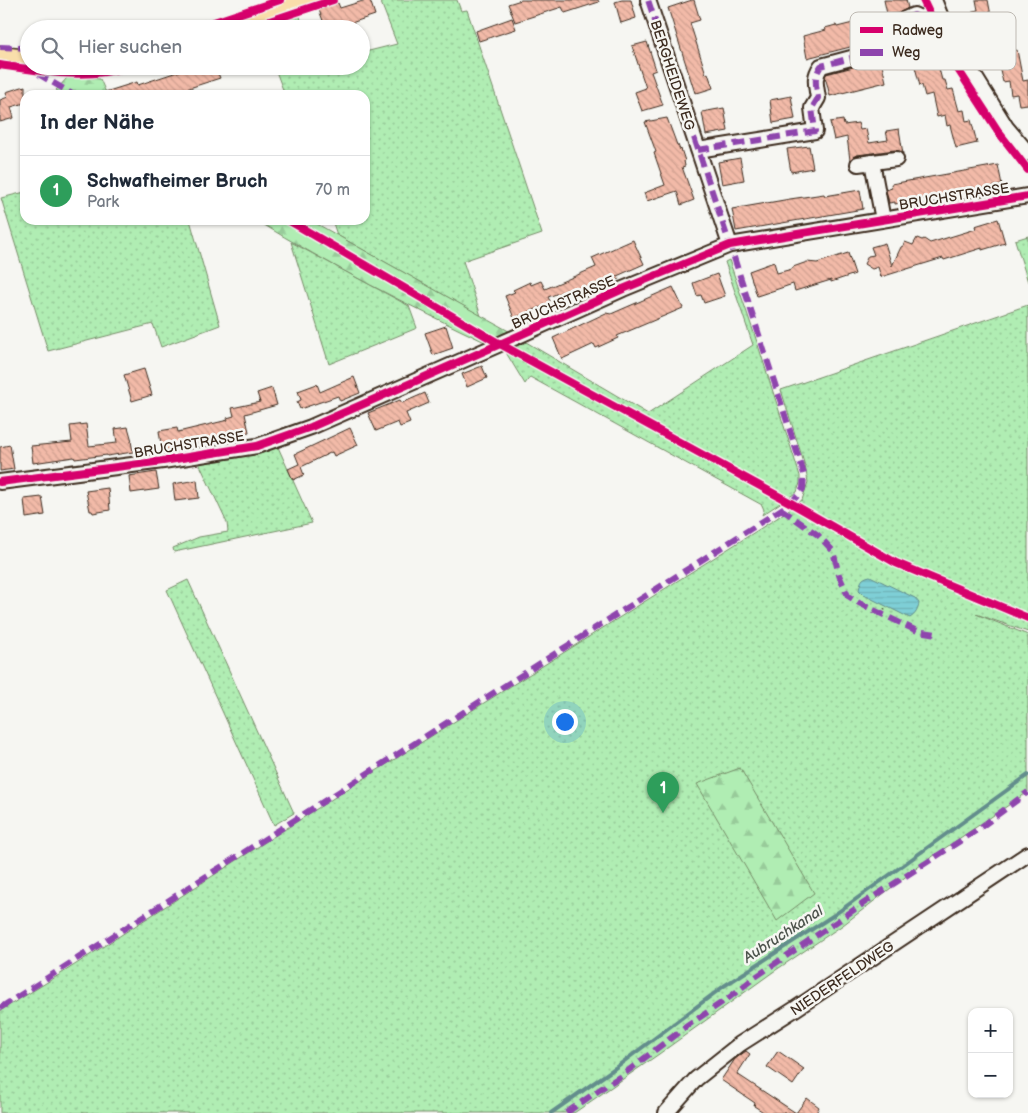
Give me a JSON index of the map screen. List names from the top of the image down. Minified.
{"streets":{"street":["BERGHEIDEWEG","BRUCHSTRASSE","NIEDERFELDWEG"]},"crossings":[["BERGHEIDEWEG","BRUCHSTRASSE"]],"water":["Aubruchkanal"],"legend":["Radweg","Weg"],"page":{"search":"Hier suchen","heading":"In der Nähe","list":[{"mark":"1","name":"Schwafheimer Bruch","note":"Park","value":"70 m"}],"pins":"1","map_buttons":["+","−"]}}
